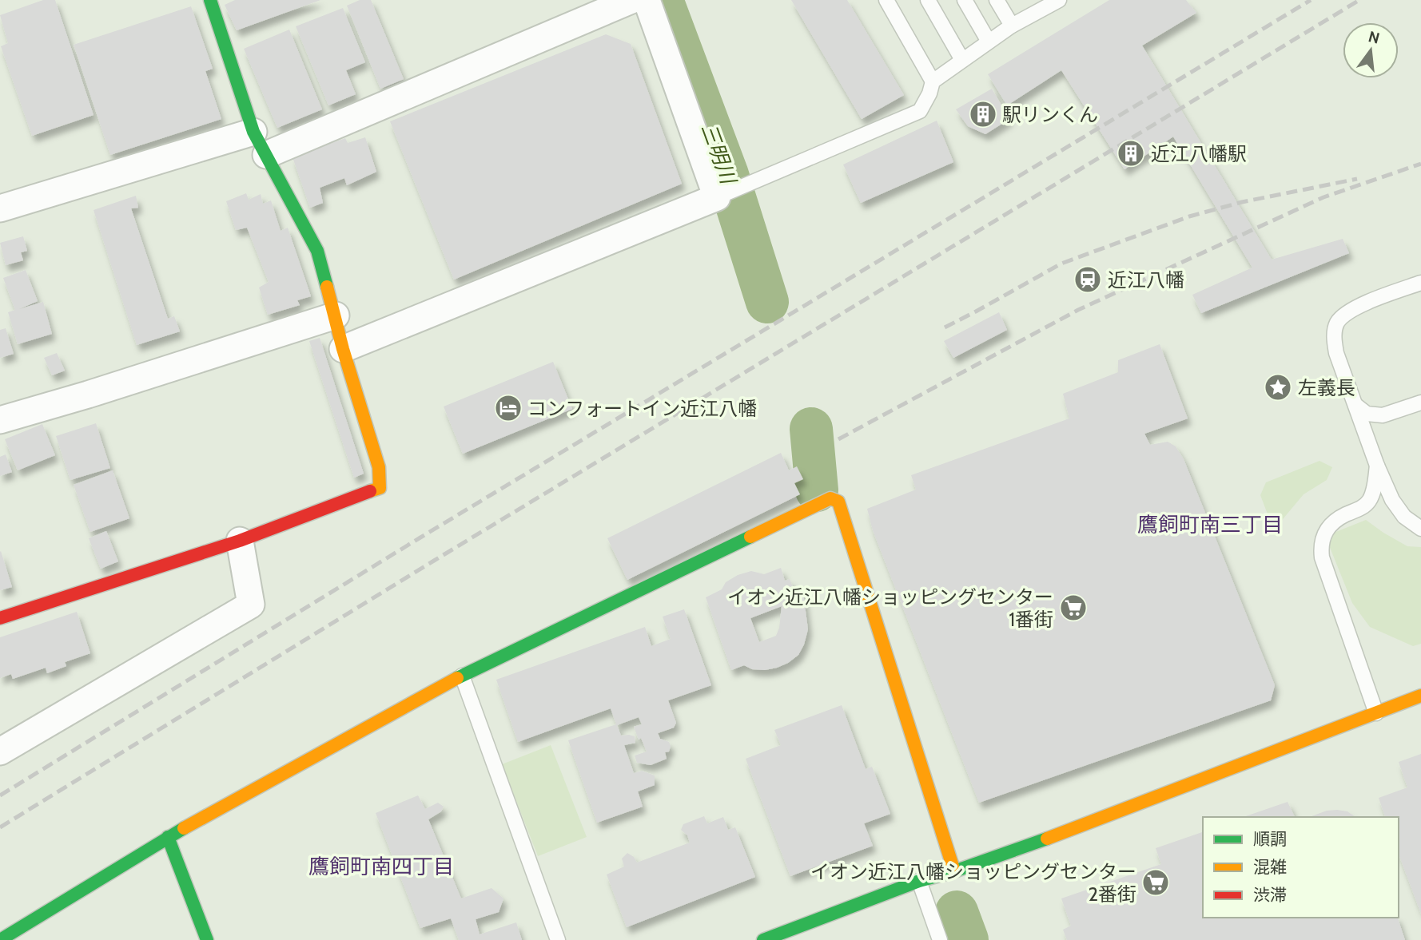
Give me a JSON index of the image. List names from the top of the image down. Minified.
{"districts":["鷹飼町南三丁目","鷹飼町南四丁目"],"water":["三明川"],"places":{"building":["駅リンくん","近江八幡駅"],"station":["近江八幡"],"place":["左義長"],"hotel":["コンフォートイン近江八幡"],"supermarket":["イオン近江八幡ショッピングセンター 1番街","イオン近江八幡ショッピングセンター 2番街"]},"legend":["順調","混雑","渋滞"],"north":"top"}
